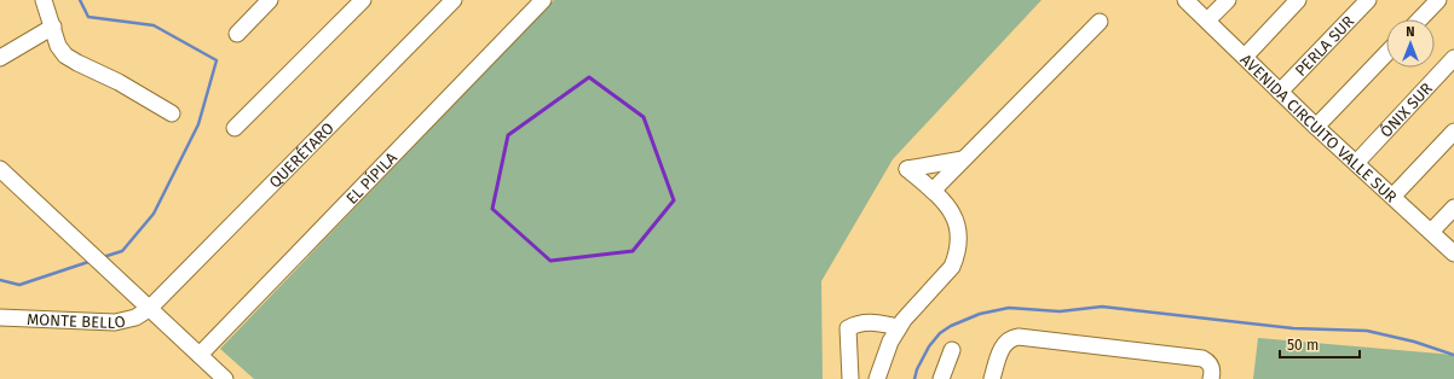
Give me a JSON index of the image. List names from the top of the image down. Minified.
{"streets":{"street":["PERLA SUR","ÓNIX SUR","AVENIDA CIRCUITO VALLE SUR","QUERÉTARO","EL PÍPILA","MONTE BELLO"]},"crossings":[["PERLA SUR","AVENIDA CIRCUITO VALLE SUR"],["ÓNIX SUR","AVENIDA CIRCUITO VALLE SUR"],["QUERÉTARO","MONTE BELLO"]],"scale_bar":"50 m","north":"top"}
